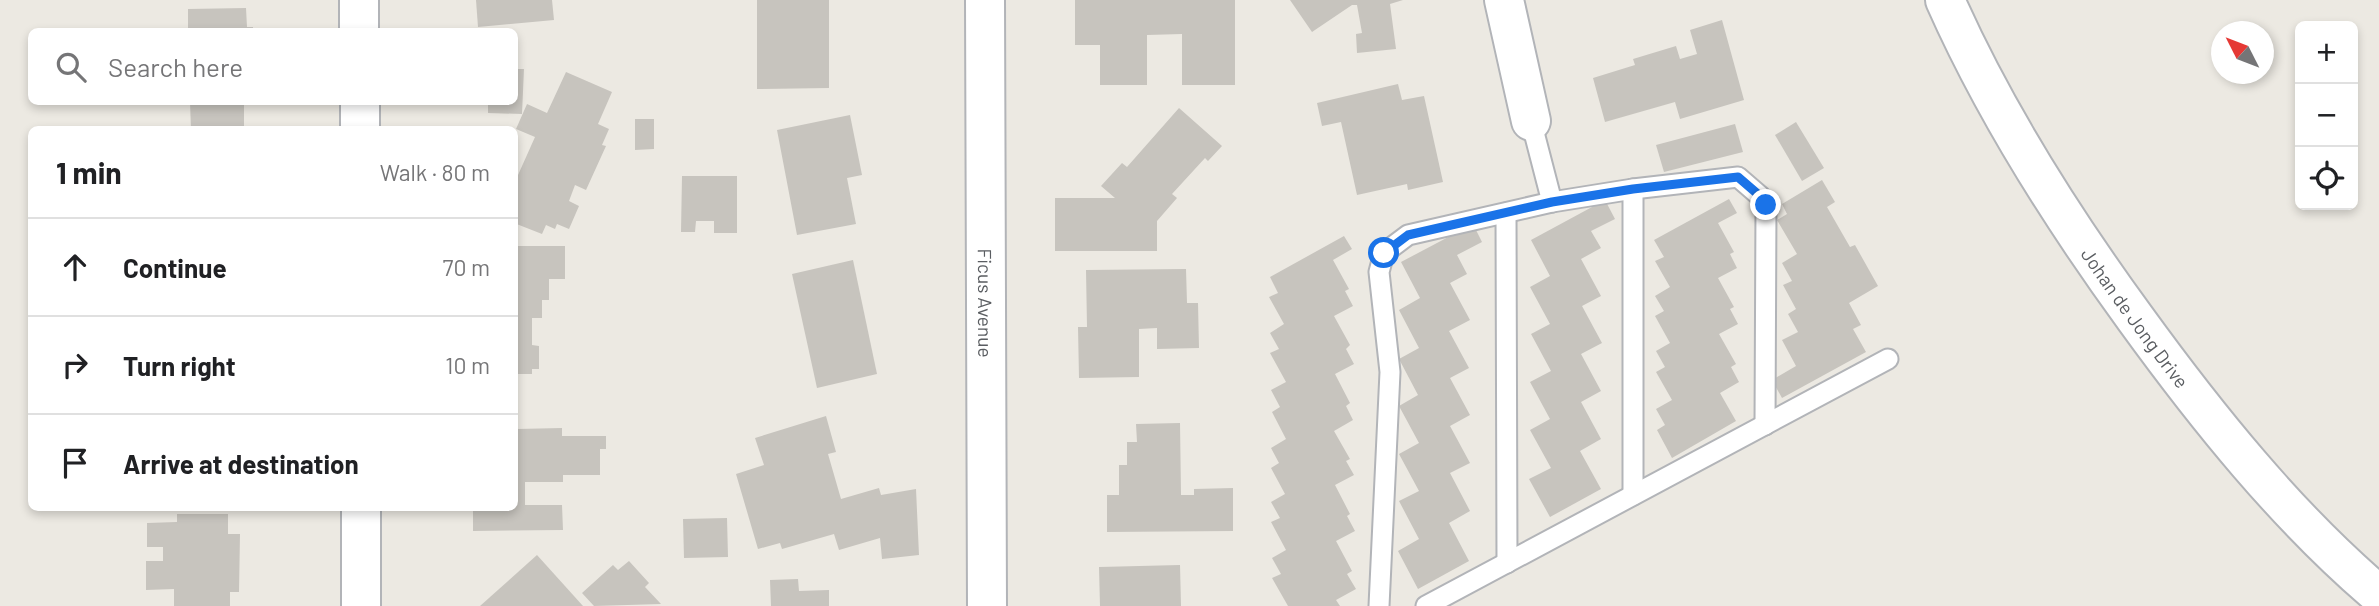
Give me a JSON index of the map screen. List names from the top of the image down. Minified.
{"streets":{"street":["Ficus Avenue","Johan de Jong Drive"]},"north":"top left","page":{"map_buttons":["+","−"],"search":"Search here","heading":["1 min","Walk · 80 m"],"list":[["Continue","70 m"],["Turn right","10 m"],"Arrive at destination"]}}
